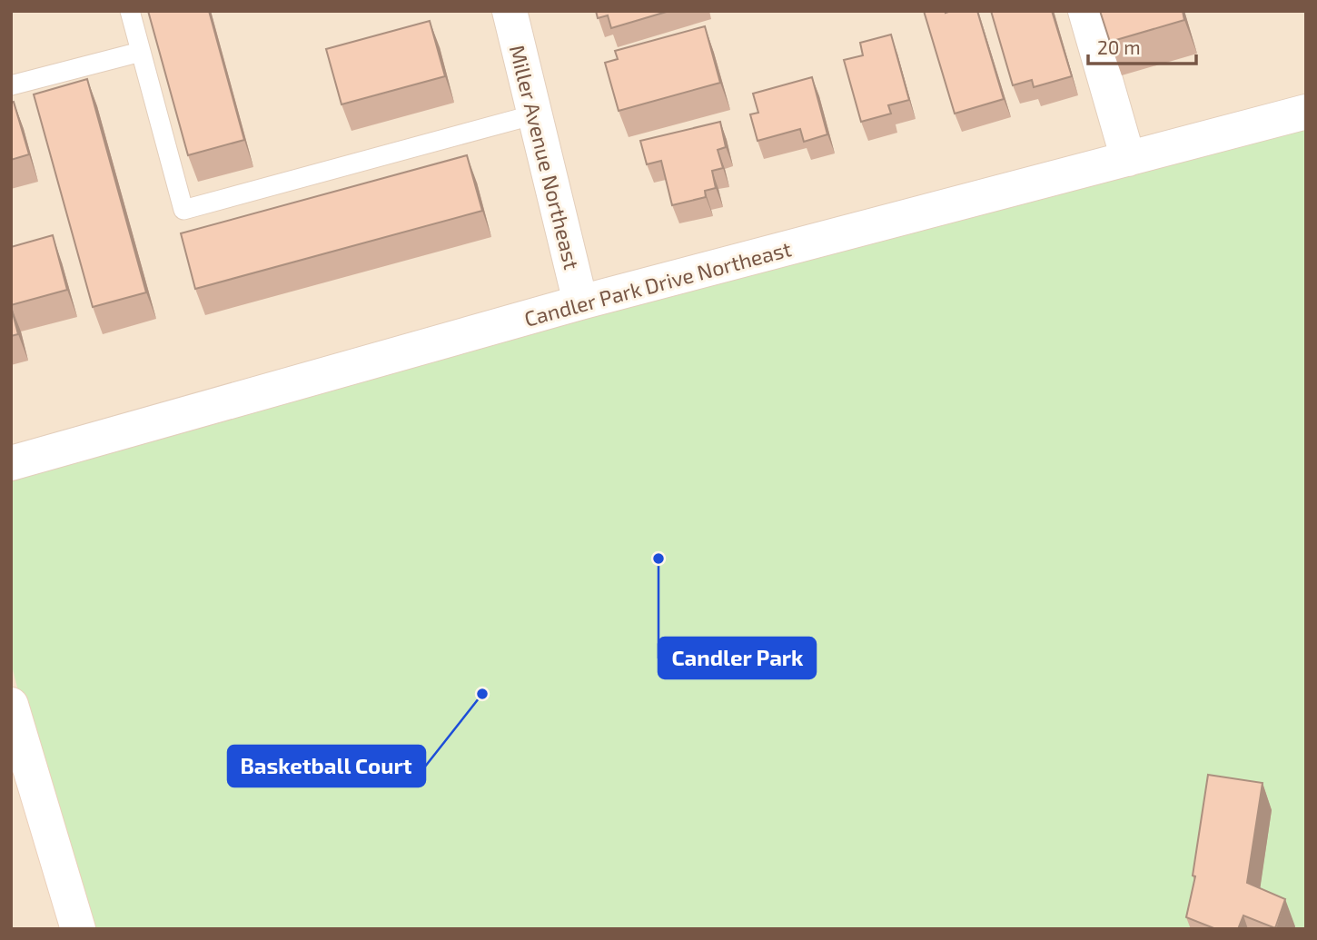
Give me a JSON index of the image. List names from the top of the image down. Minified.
{"streets":{"street":["Miller Avenue Northeast","Candler Park Drive Northeast"]},"crossings":[["Miller Avenue Northeast","Candler Park Drive Northeast"]],"places":["Candler Park","Basketball Court"],"scale_bar":"20 m"}
